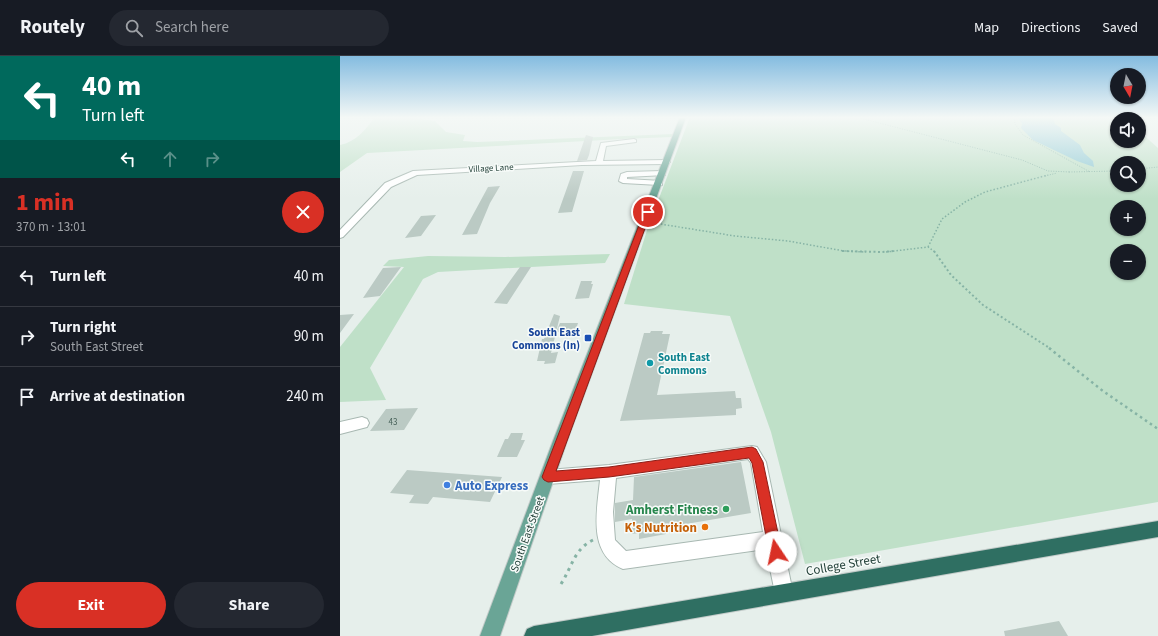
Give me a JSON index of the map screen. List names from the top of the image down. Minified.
{"streets":{"highway":["College Street"],"main road":["South East Street"],"lane":["Village Lane"]},"crossings":[["Village Lane","South East Street"]],"places":{"transit":["South East Commons (In)"],"other":["South East Commons","Auto Express","Amherst Fitness","K's Nutrition"]},"house_numbers":["43"],"north":"bottom","page":{"header":"Routely","search":"Search here","nav":["Map","Directions","Saved"],"turn":["40 m","Turn left"],"map_buttons":["+","−"],"heading":["1 min","370 m · 13:01"],"list":[{"name":"Turn left","value":"40 m"},{"name":"Turn right","note":"South East Street","value":"90 m"},{"name":"Arrive at destination","value":"240 m"}],"buttons":["Exit","Share"]}}
